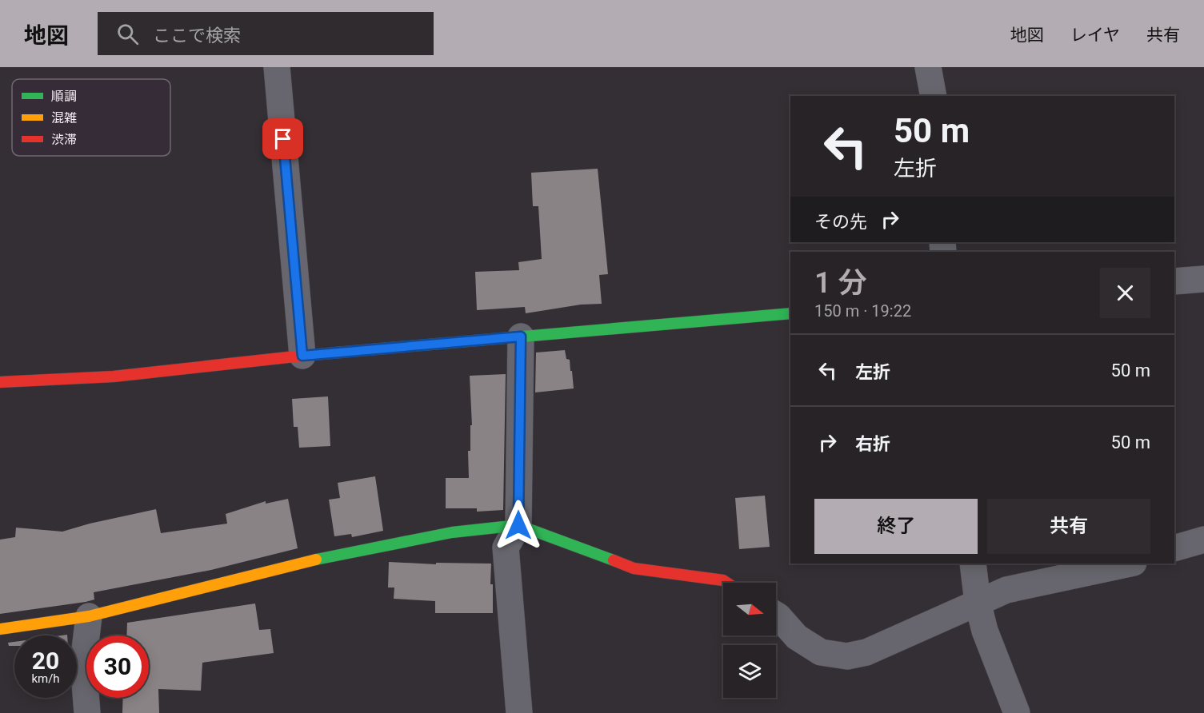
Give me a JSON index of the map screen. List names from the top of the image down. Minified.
{"legend":["順調","混雑","渋滞"],"north":"right","page":{"header":"地図","search":"ここで検索","nav":["地図","レイヤ","共有"],"turn":["50 m","左折"],"then":"その先","heading":["1 分","150 m · 19:22"],"list":[{"name":"左折","value":"50 m"},{"name":"右折","value":"50 m"}],"buttons":["終了","共有"],"speed":"20 km/h","limit":"30"}}
